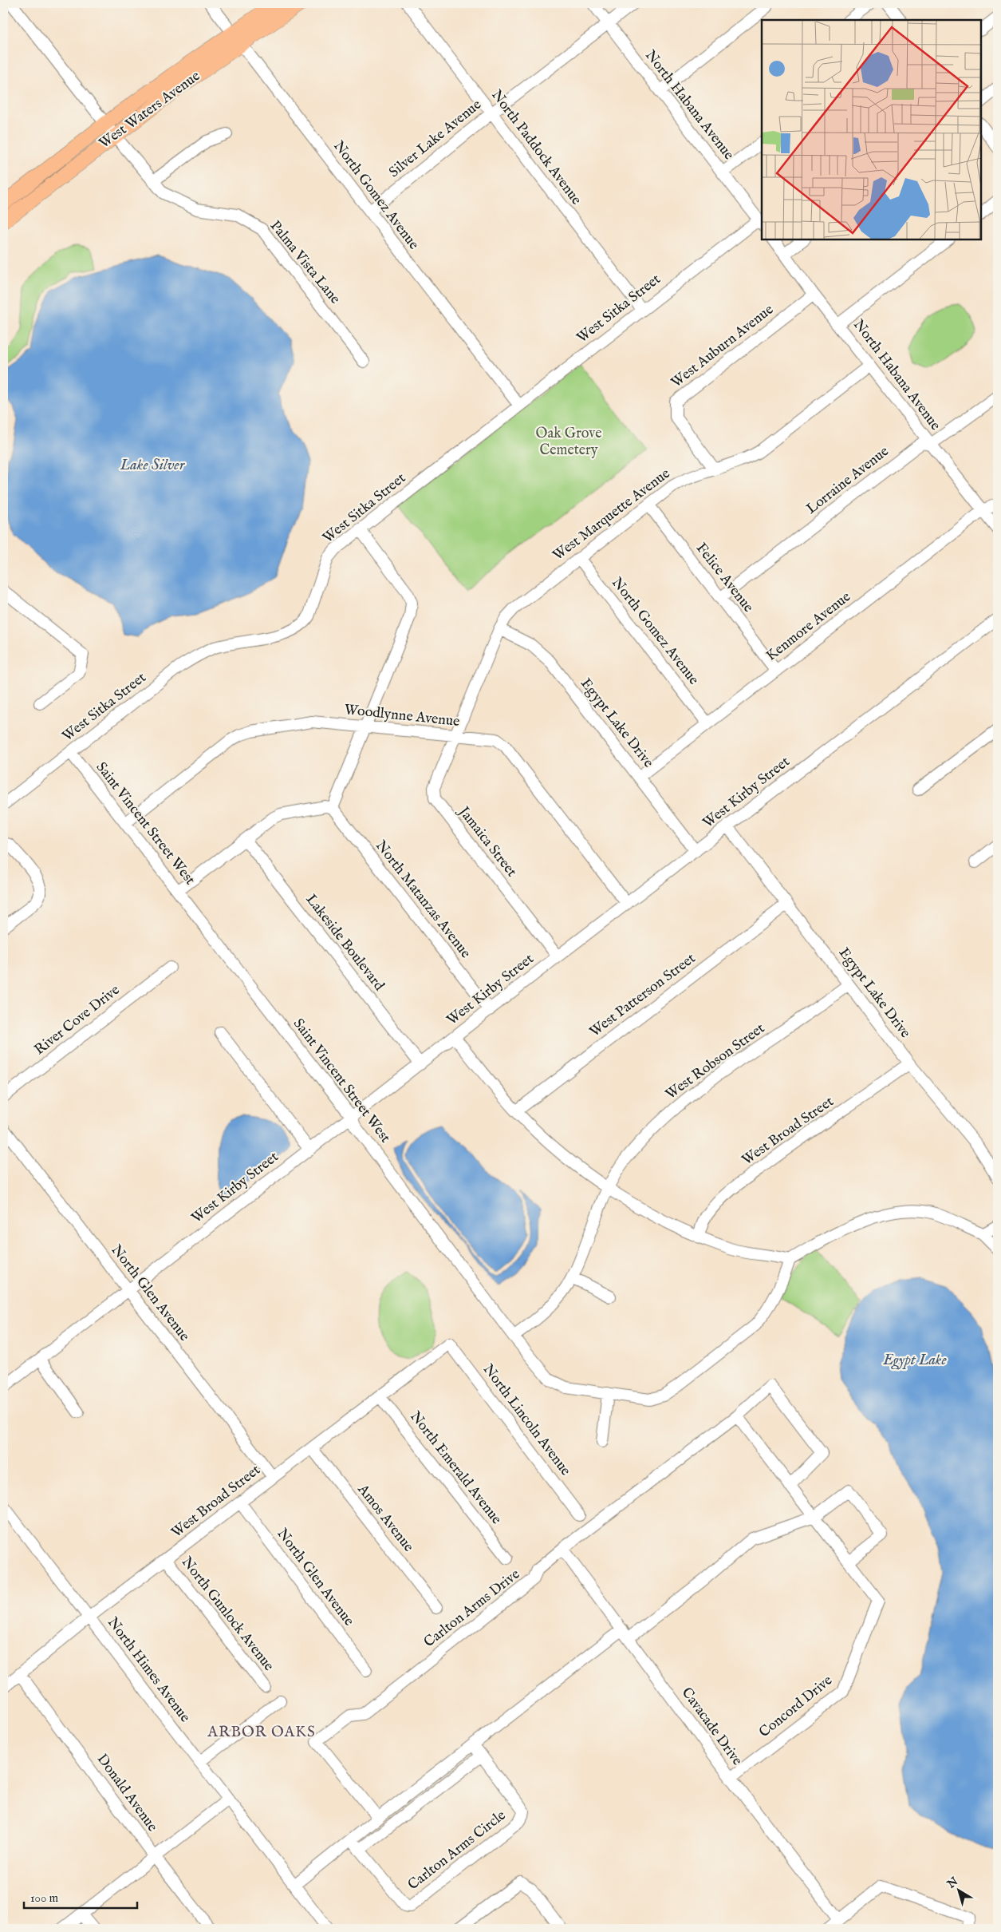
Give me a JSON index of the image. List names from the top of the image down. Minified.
{"streets":{"main road":["West Waters Avenue"],"street":["North Habana Avenue","Silver Lake Avenue","North Paddock Avenue","North Gomez Avenue","Palma Vista Lane","West Sitka Street","West Auburn Avenue","Lorraine Avenue","West Marquette Avenue","Felice Avenue","Kenmore Avenue","Woodlynne Avenue","Egypt Lake Drive","West Kirby Street","Saint Vincent Street West","Jamaica Street","North Matanzas Avenue","Lakeside Boulevard","West Patterson Street","River Cove Drive","West Robson Street","West Broad Street","North Glen Avenue","North Lincoln Avenue","North Emerald Avenue","Amos Avenue","Carlton Arms Drive","North Gunlock Avenue","North Himes Avenue","Concord Drive","Cavacade Drive","Donald Avenue","Carlton Arms Circle"]},"crossings":[["North Habana Avenue","Silver Lake Avenue"],["North Habana Avenue","West Sitka Street"],["North Habana Avenue","West Auburn Avenue"],["North Habana Avenue","Lorraine Avenue"],["North Habana Avenue","West Marquette Avenue"],["North Habana Avenue","Kenmore Avenue"],["West Waters Avenue","North Gomez Avenue"],["West Waters Avenue","Palma Vista Lane"],["Silver Lake Avenue","North Paddock Avenue"],["Silver Lake Avenue","North Gomez Avenue"],["North Paddock Avenue","West Sitka Street"],["North Gomez Avenue","West Sitka Street"],["North Gomez Avenue","West Marquette Avenue"],["North Gomez Avenue","Kenmore Avenue"],["West Sitka Street","Saint Vincent Street West"],["West Auburn Avenue","West Marquette Avenue"],["Lorraine Avenue","Felice Avenue"],["West Marquette Avenue","Felice Avenue"],["West Marquette Avenue","Woodlynne Avenue"],["West Marquette Avenue","Egypt Lake Drive"],["West Marquette Avenue","Jamaica Street"],["Felice Avenue","Kenmore Avenue"],["Kenmore Avenue","Egypt Lake Drive"],["Woodlynne Avenue","West Kirby Street"],["Woodlynne Avenue","Saint Vincent Street West"],["Woodlynne Avenue","Jamaica Street"],["Egypt Lake Drive","West Kirby Street"],["Egypt Lake Drive","West Patterson Street"],["Egypt Lake Drive","West Robson Street"],["Egypt Lake Drive","West Broad Street"],["West Kirby Street","Saint Vincent Street West"],["West Kirby Street","Jamaica Street"],["West Kirby Street","North Matanzas Avenue"],["West Kirby Street","Lakeside Boulevard"],["West Kirby Street","North Glen Avenue"],["Saint Vincent Street West","West Robson Street"],["West Broad Street","North Glen Avenue"],["West Broad Street","North Lincoln Avenue"],["West Broad Street","North Emerald Avenue"],["West Broad Street","Amos Avenue"],["West Broad Street","North Gunlock Avenue"],["West Broad Street","North Himes Avenue"],["West Broad Street","Donald Avenue"],["Carlton Arms Drive","Cavacade Drive"],["Concord Drive","Cavacade Drive"]],"districts":["ARBOR OAKS"],"water":["Lake Silver","Egypt Lake"],"parks":["Oak Grove Cemetery"],"scale_bar":"100 m","north":"top left"}
